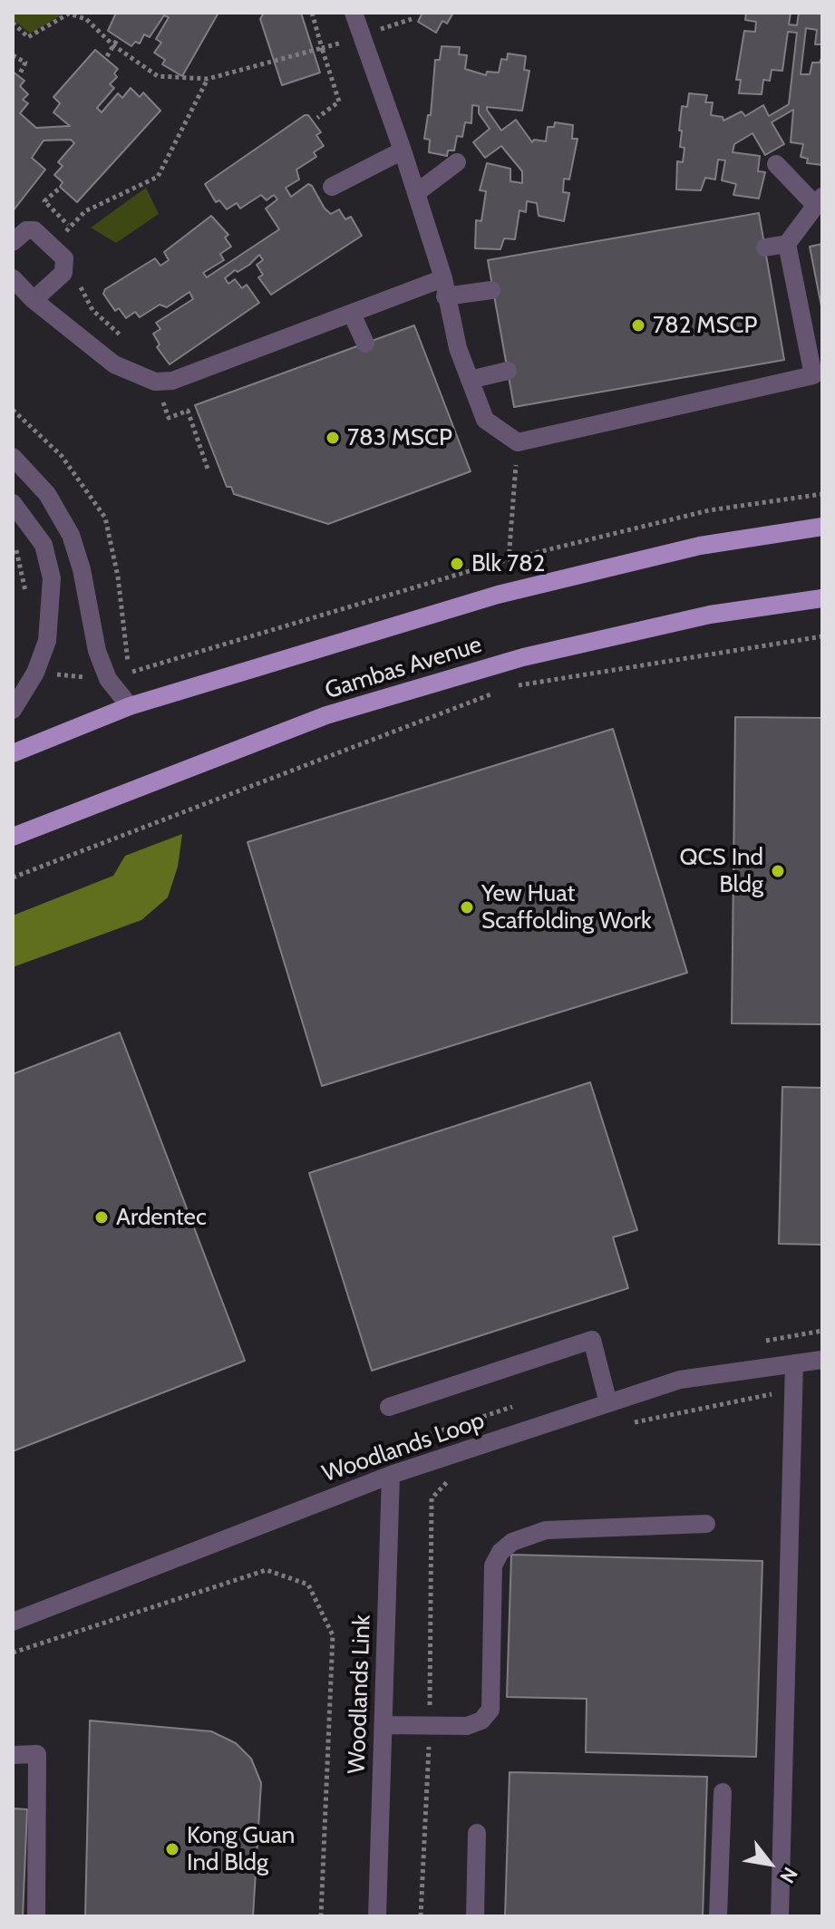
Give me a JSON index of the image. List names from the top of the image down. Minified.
{"streets":{"main road":["Gambas Avenue"],"street":["Woodlands Loop","Woodlands Link"]},"crossings":[["Woodlands Loop","Woodlands Link"]],"places":["782 MSCP","783 MSCP","Blk 782","QCS Ind Bldg","Yew Huat Scaffolding Work","Ardentec","Kong Guan Ind Bldg"],"north":"bottom right"}
